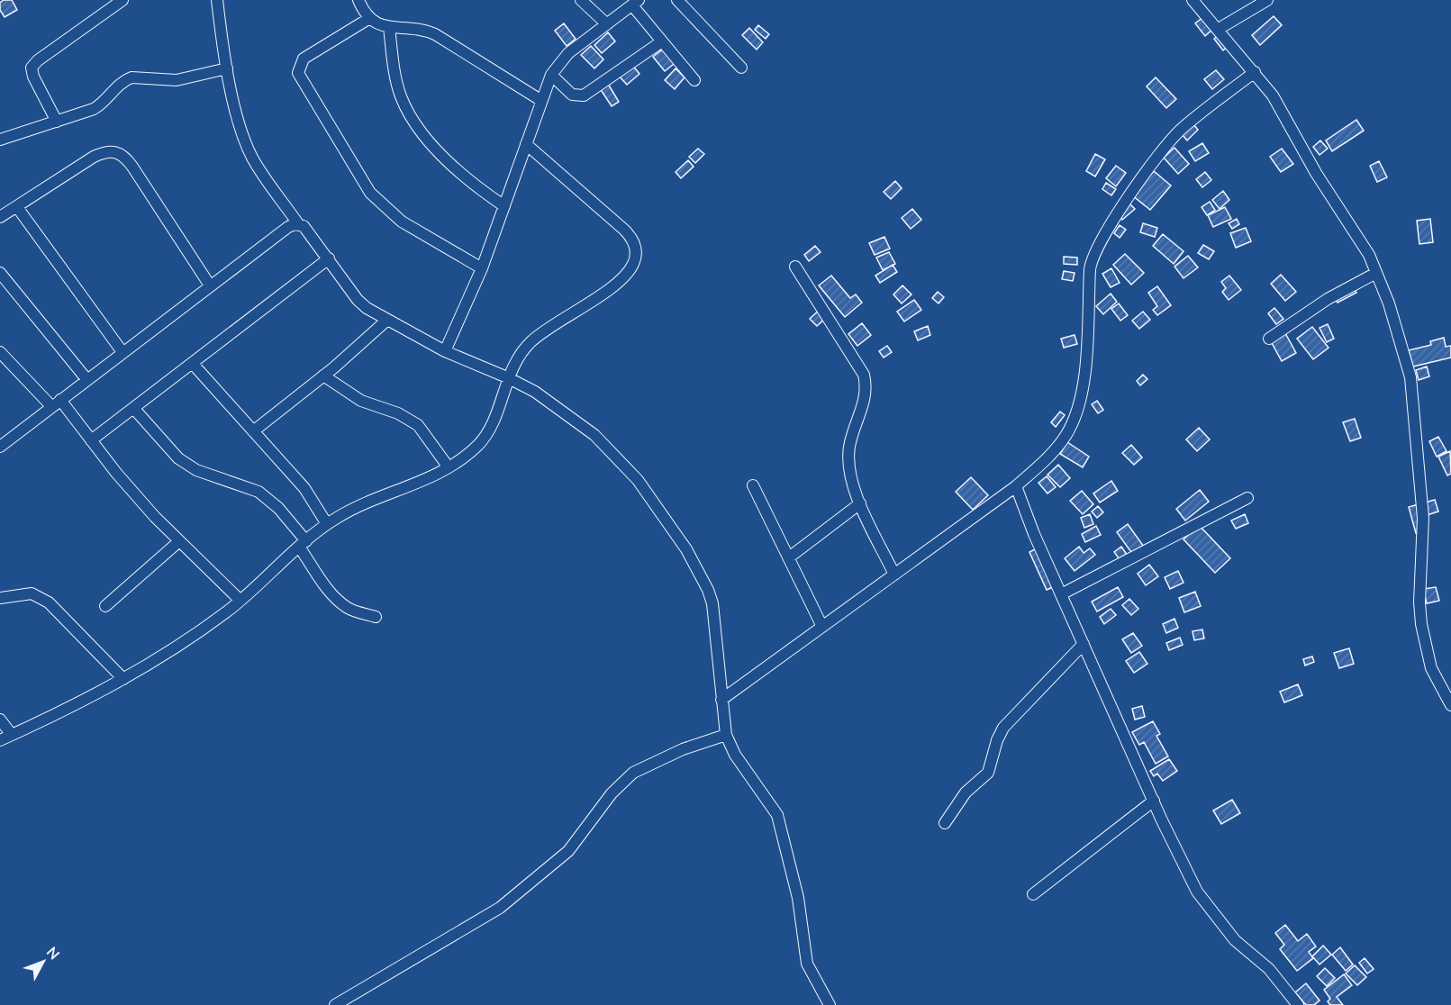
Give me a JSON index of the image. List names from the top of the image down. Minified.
{"north":"top right"}
